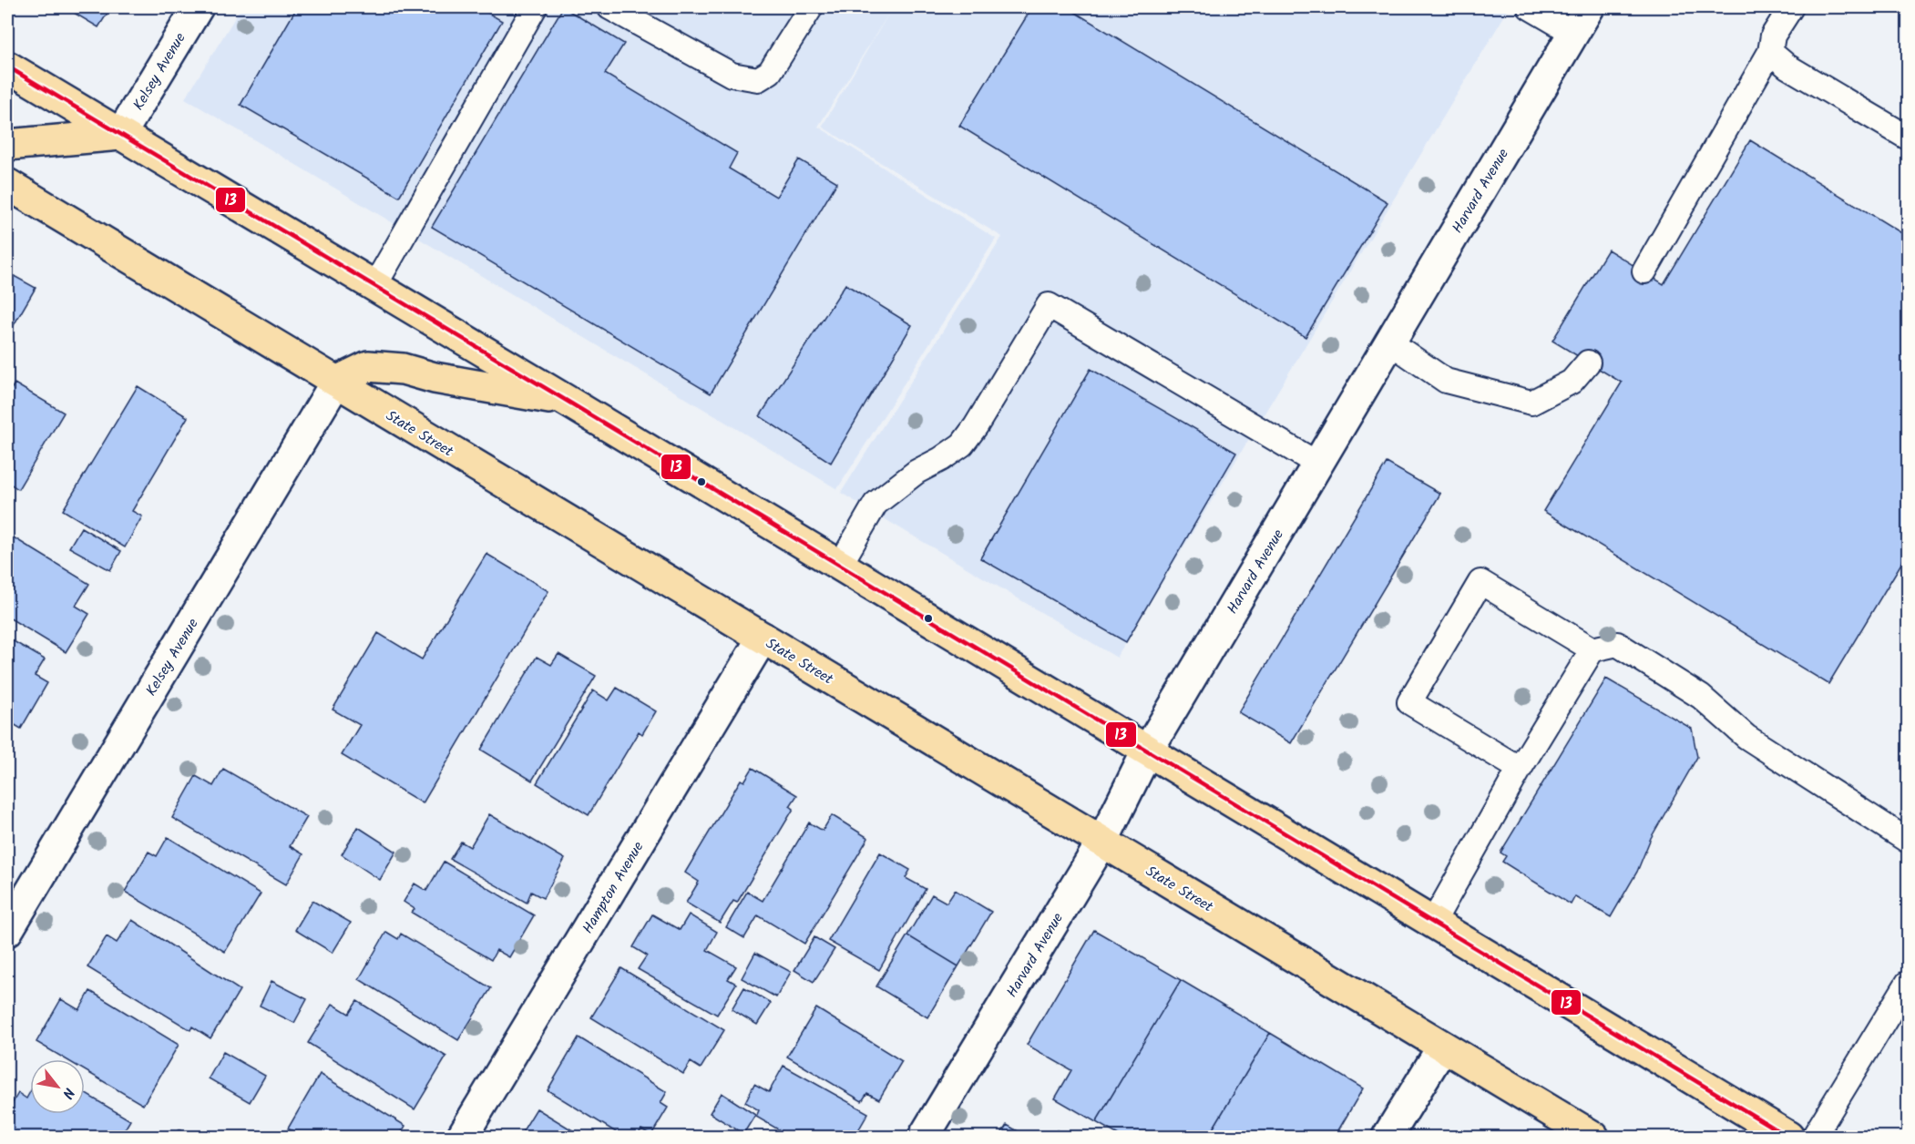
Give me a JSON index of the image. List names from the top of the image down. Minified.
{"streets":{"main road":["State Street"],"street":["Kelsey Avenue","Harvard Avenue","Hampton Avenue"]},"crossings":[["Kelsey Avenue","State Street"],["Harvard Avenue","State Street"],["State Street","Hampton Avenue"]],"lines":["transit line 13"],"north":"bottom right"}
